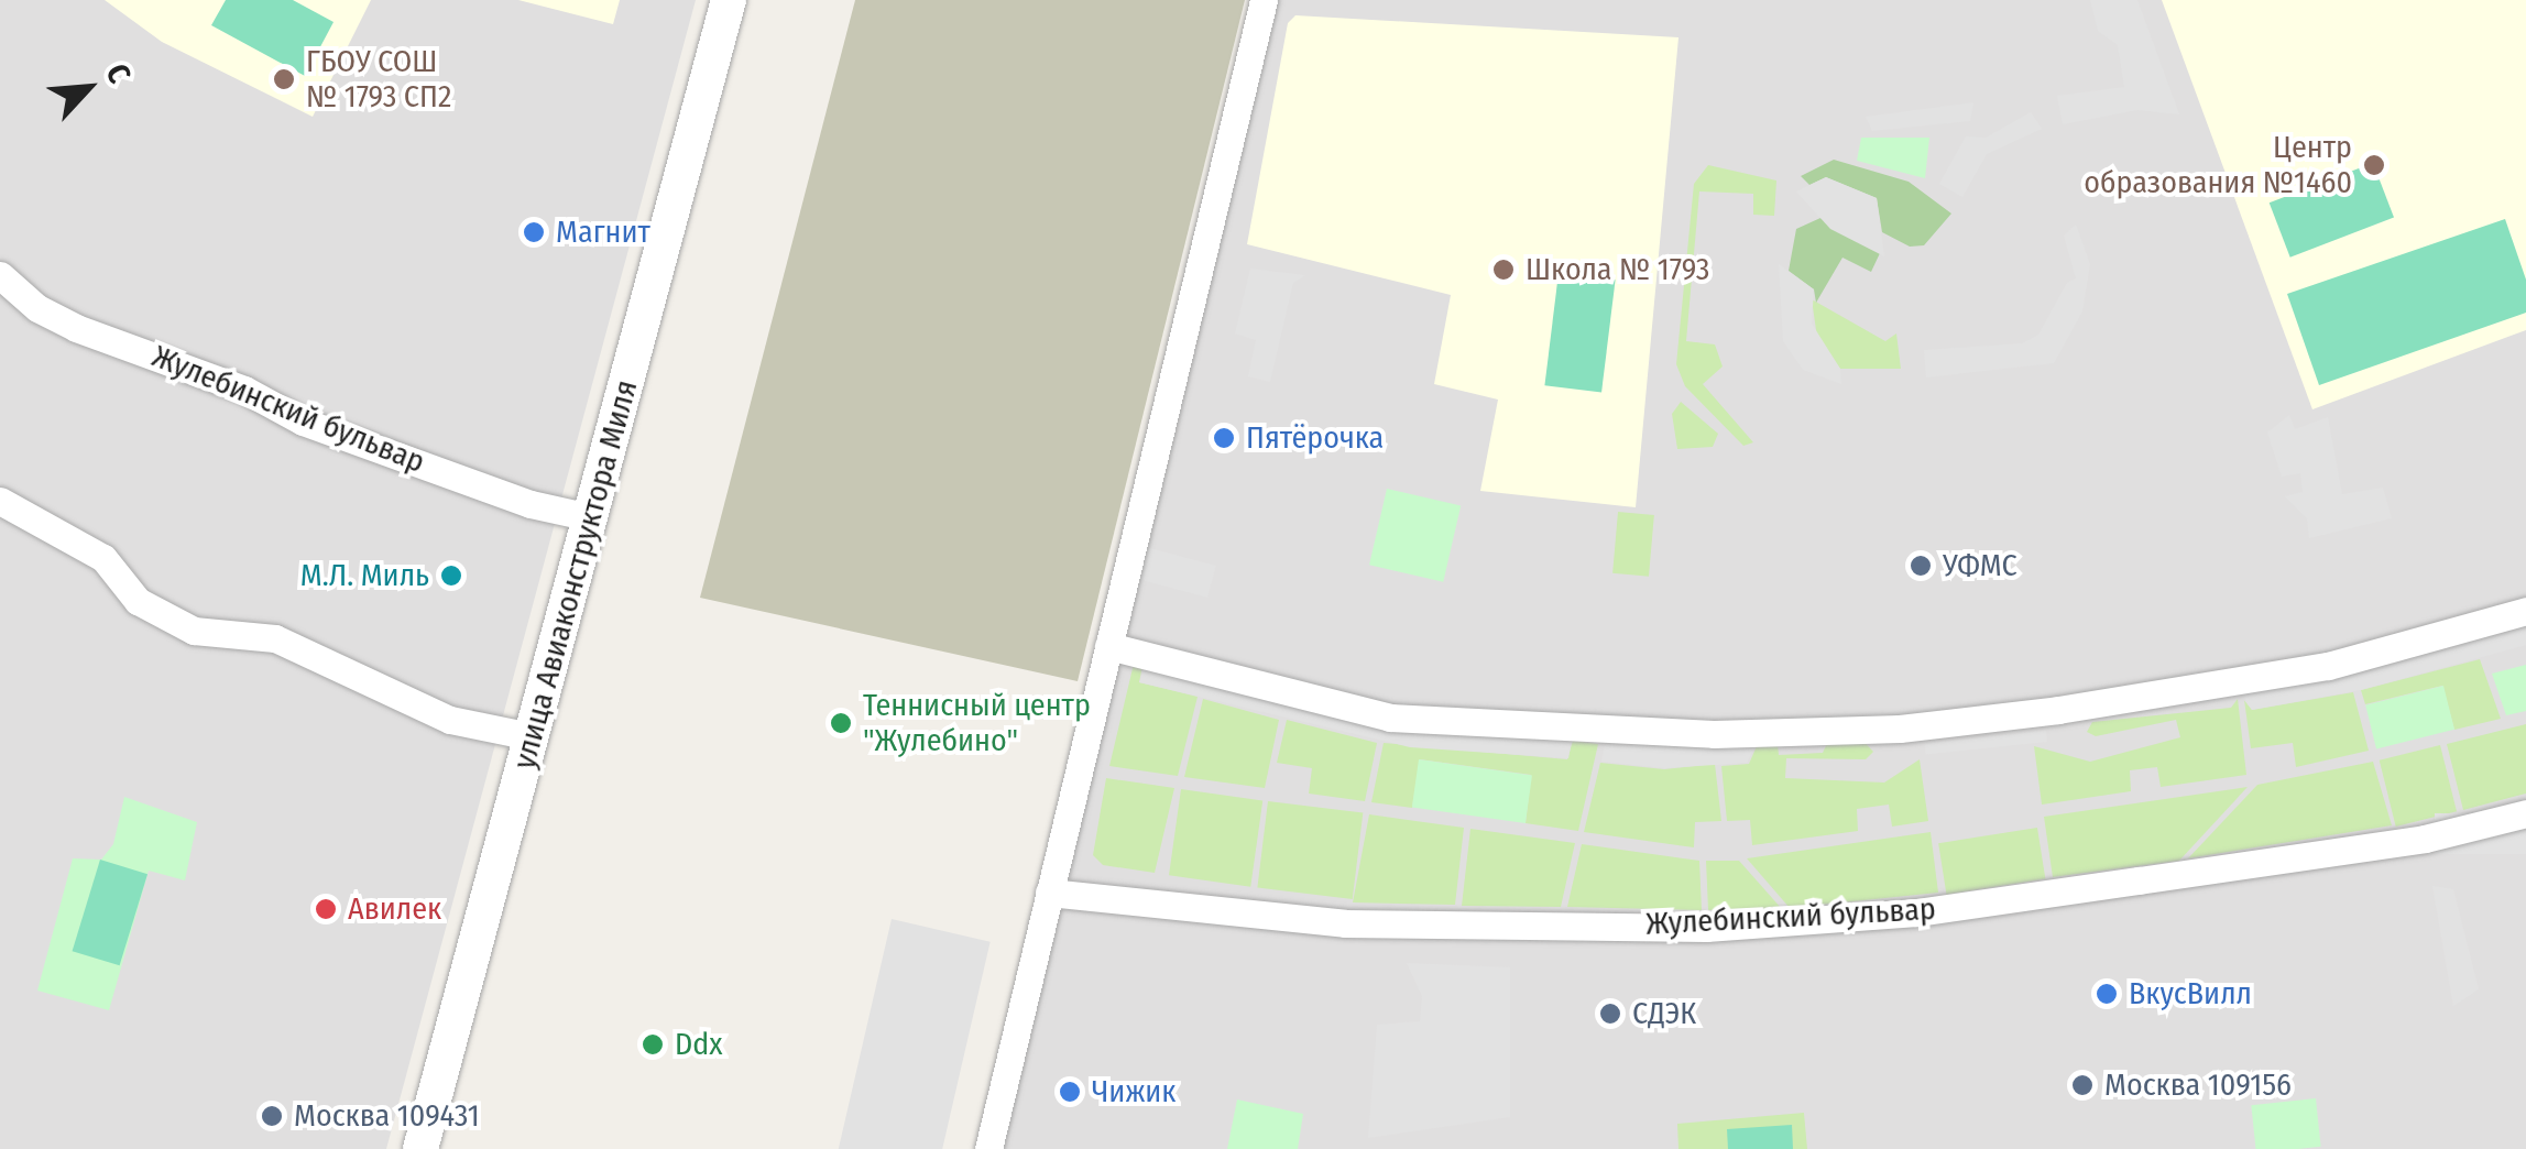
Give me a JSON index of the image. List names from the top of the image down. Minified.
{"streets":{"street":["Жулебинский бульвар","улица Авиаконструктора Миля"]},"crossings":[["Жулебинский бульвар","улица Авиаконструктора Миля"]],"places":["ГБОУ СОШ № 1793 СП2","Центр образования №1460","Магнит","Школа № 1793","Пятёрочка","УФМС","М.Л. Миль","Теннисный центр \"Жулебино\"","Авилек","ВкусВилл","СДЭК","Ddx","Москва 109156","Чижик","Москва 109431"],"north":"top right"}
